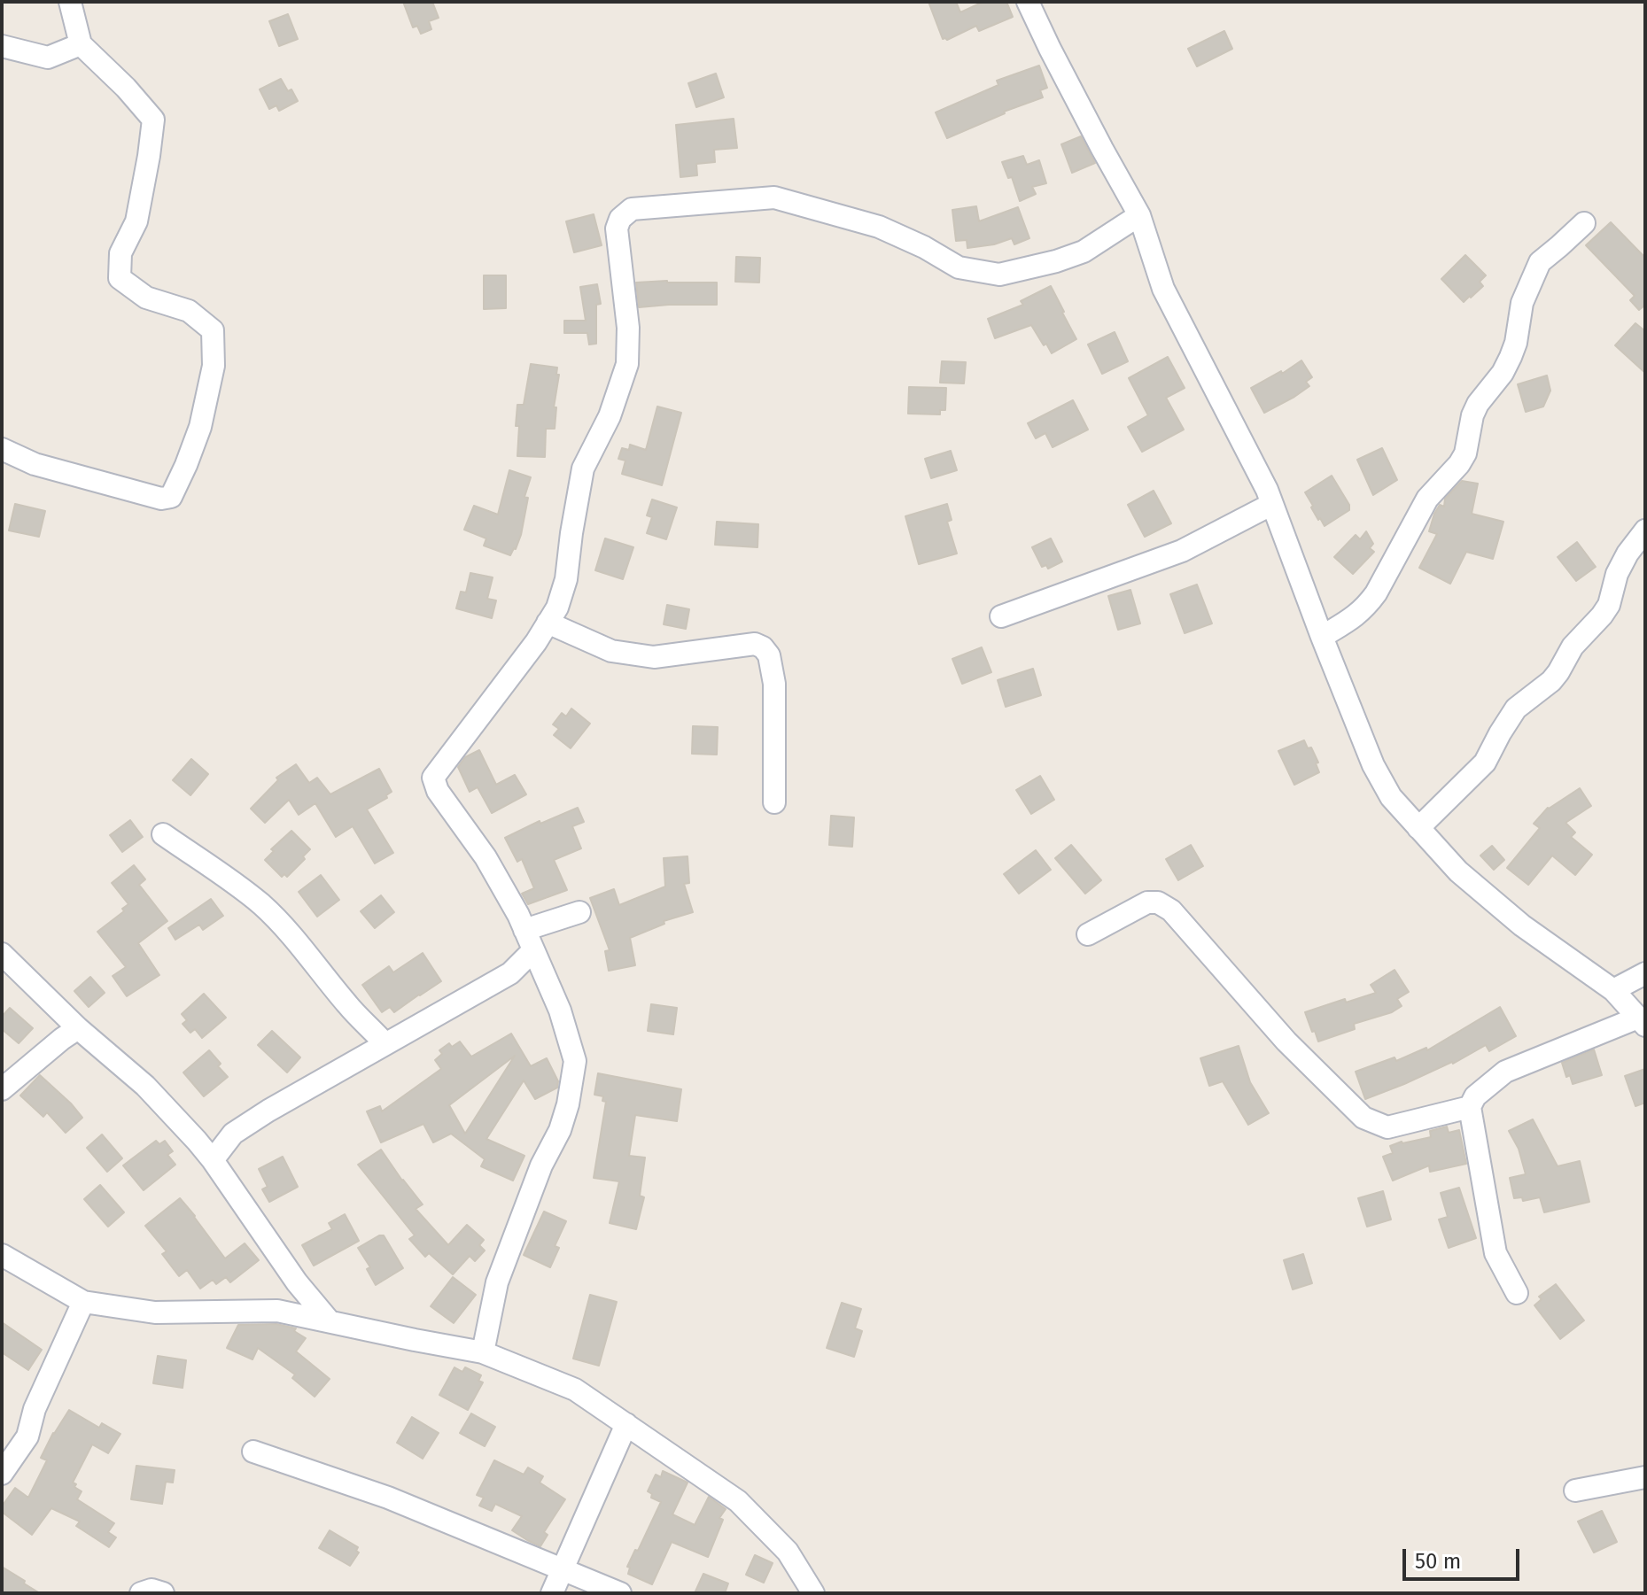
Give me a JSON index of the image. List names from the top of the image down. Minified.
{"scale_bar":"50 m"}
